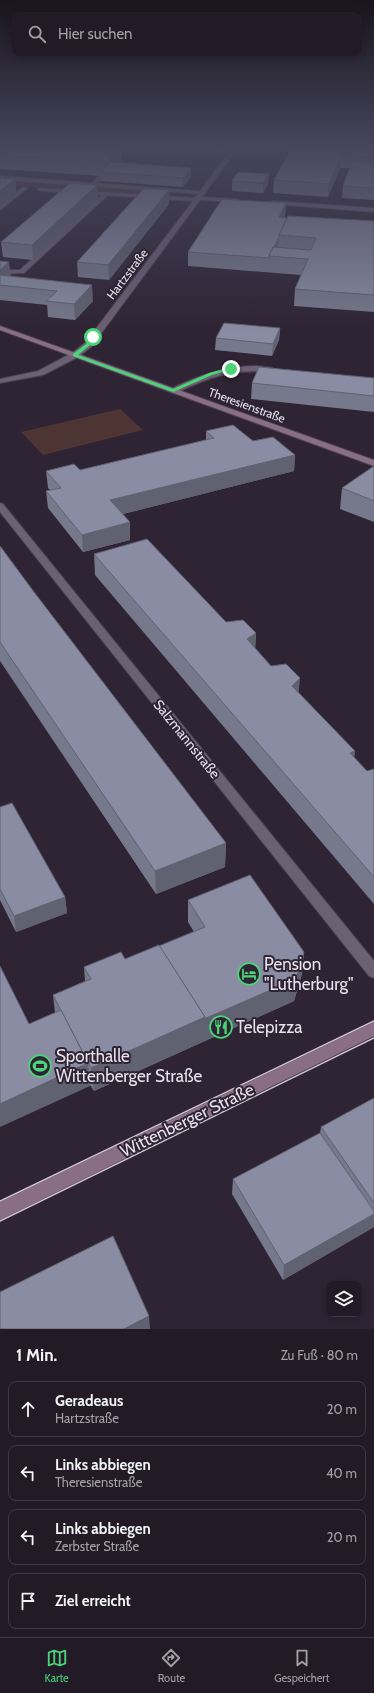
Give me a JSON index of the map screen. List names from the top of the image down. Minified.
{"streets":{"main road":["Theresienstraße","Wittenberger Straße"],"street":["Hartzstraße","Salzmannstraße"]},"crossings":[["Hartzstraße","Theresienstraße"]],"places":{"hotel":["Pension \"Lutherburg\""],"restaurant":["Telepizza"],"sports":["Sporthalle Wittenberger Straße"]},"page":{"search":"Hier suchen","heading":["1 Min.","Zu Fuß · 80 m"],"list":[["Geradeaus","Hartzstraße","20 m"],["Links abbiegen","Theresienstraße","40 m"],["Links abbiegen","Zerbster Straße","20 m"],"Ziel erreicht"],"nav":["Karte","Route","Gespeichert"]}}
